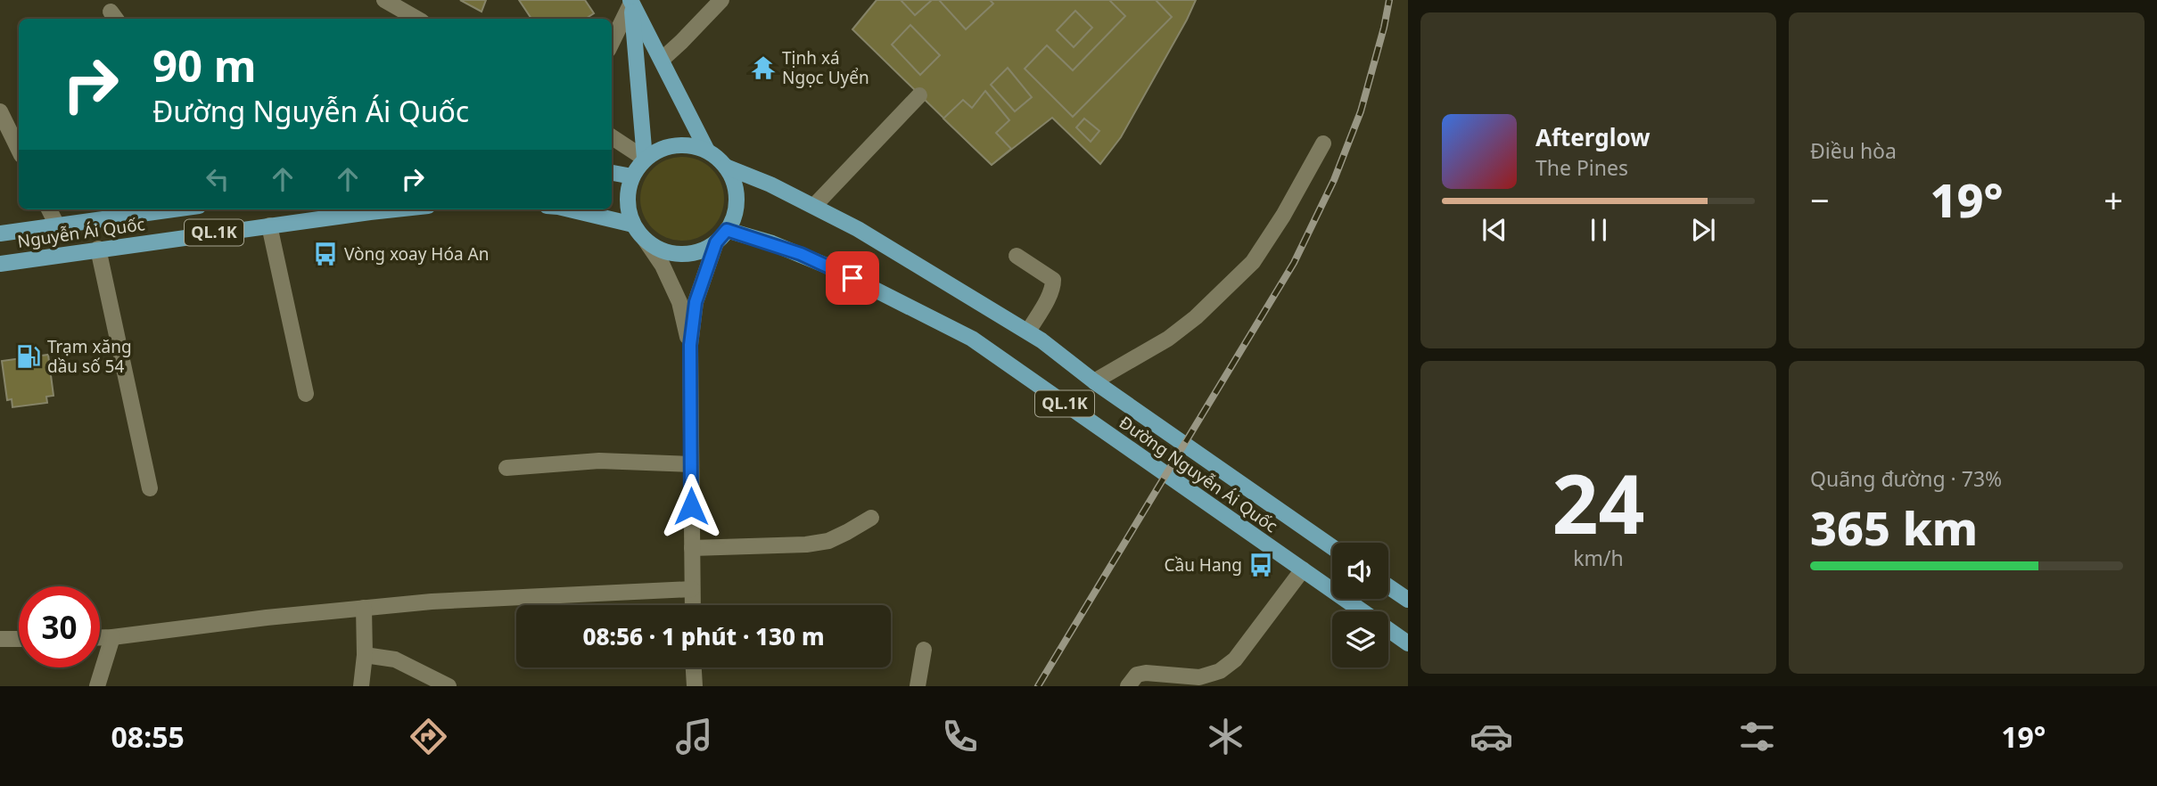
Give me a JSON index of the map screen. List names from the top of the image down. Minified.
{"streets":{"main road":["Nguyễn Ái Quốc","QL.1K","Đường Nguyễn Ái Quốc"]},"places":{"temple":["Tịnh xá Ngọc Uyển"],"bus stop":["Vòng xoay Hóa An","Cầu Hang"],"fuel station":["Trạm xăng dầu số 54"]},"page":{"tile":["Điều hòa",["24","km/h"],["Quãng đường · 73%","365 km"]],"turn":["90 m","Đường Nguyễn Ái Quốc"],"song":["Afterglow","The Pines"],"heat":["−","19°","+"],"limit":"30","trip":"08:56 · 1 phút · 130 m","tabs":["08:55","19°"]}}
